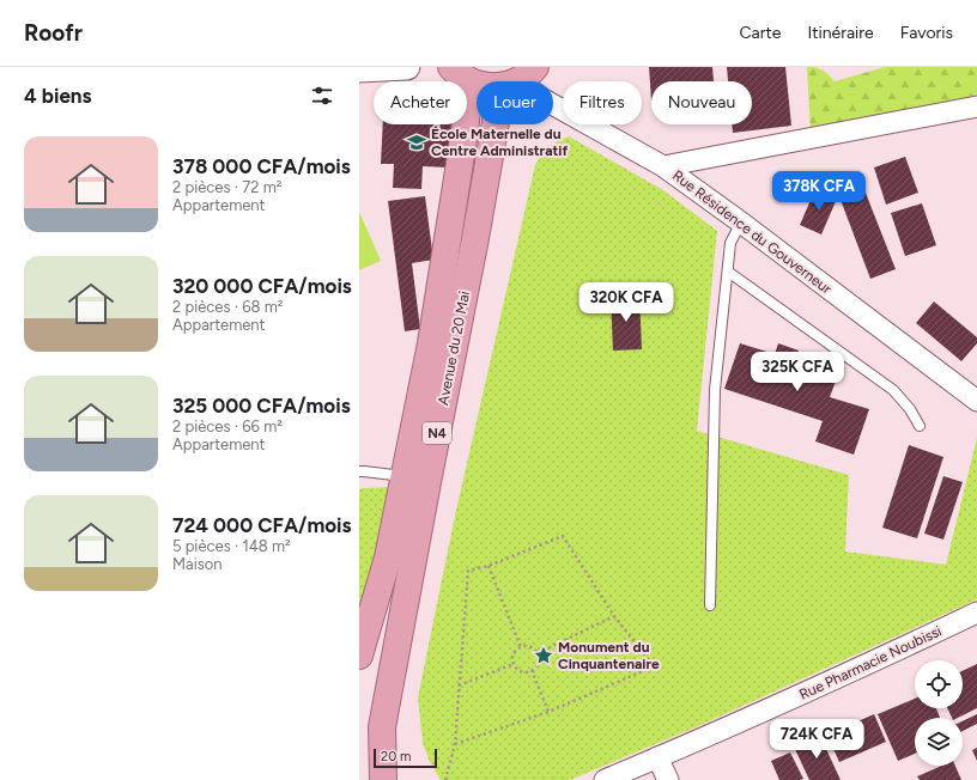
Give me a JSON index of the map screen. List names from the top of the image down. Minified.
{"streets":{"highway":["Avenue du 20 Mai","N4"],"street":["Rue Résidence du Gouverneur","Rue Pharmacie Noubissi"]},"crossings":[["Rue Résidence du Gouverneur","Avenue du 20 Mai"]],"places":{"school or university":["École Maternelle du Centre Administratif"],"place":["Monument du Cinquantenaire"]},"scale_bar":"20 m","page":{"header":"Roofr","nav":["Carte","Itinéraire","Favoris"],"heading":"4 biens","chip":["Acheter","Louer","Filtres","Nouveau"],"list":[{"name":"378 000 CFA/mois","note":"2 pièces · 72 m² · Appartement"},{"name":"320 000 CFA/mois","note":"2 pièces · 68 m² · Appartement"},{"name":"325 000 CFA/mois","note":"2 pièces · 66 m² · Appartement"},{"name":"724 000 CFA/mois","note":"5 pièces · 148 m² · Maison"}],"price":["378K CFA","320K CFA","325K CFA","724K CFA"],"scale":"20 m"}}
